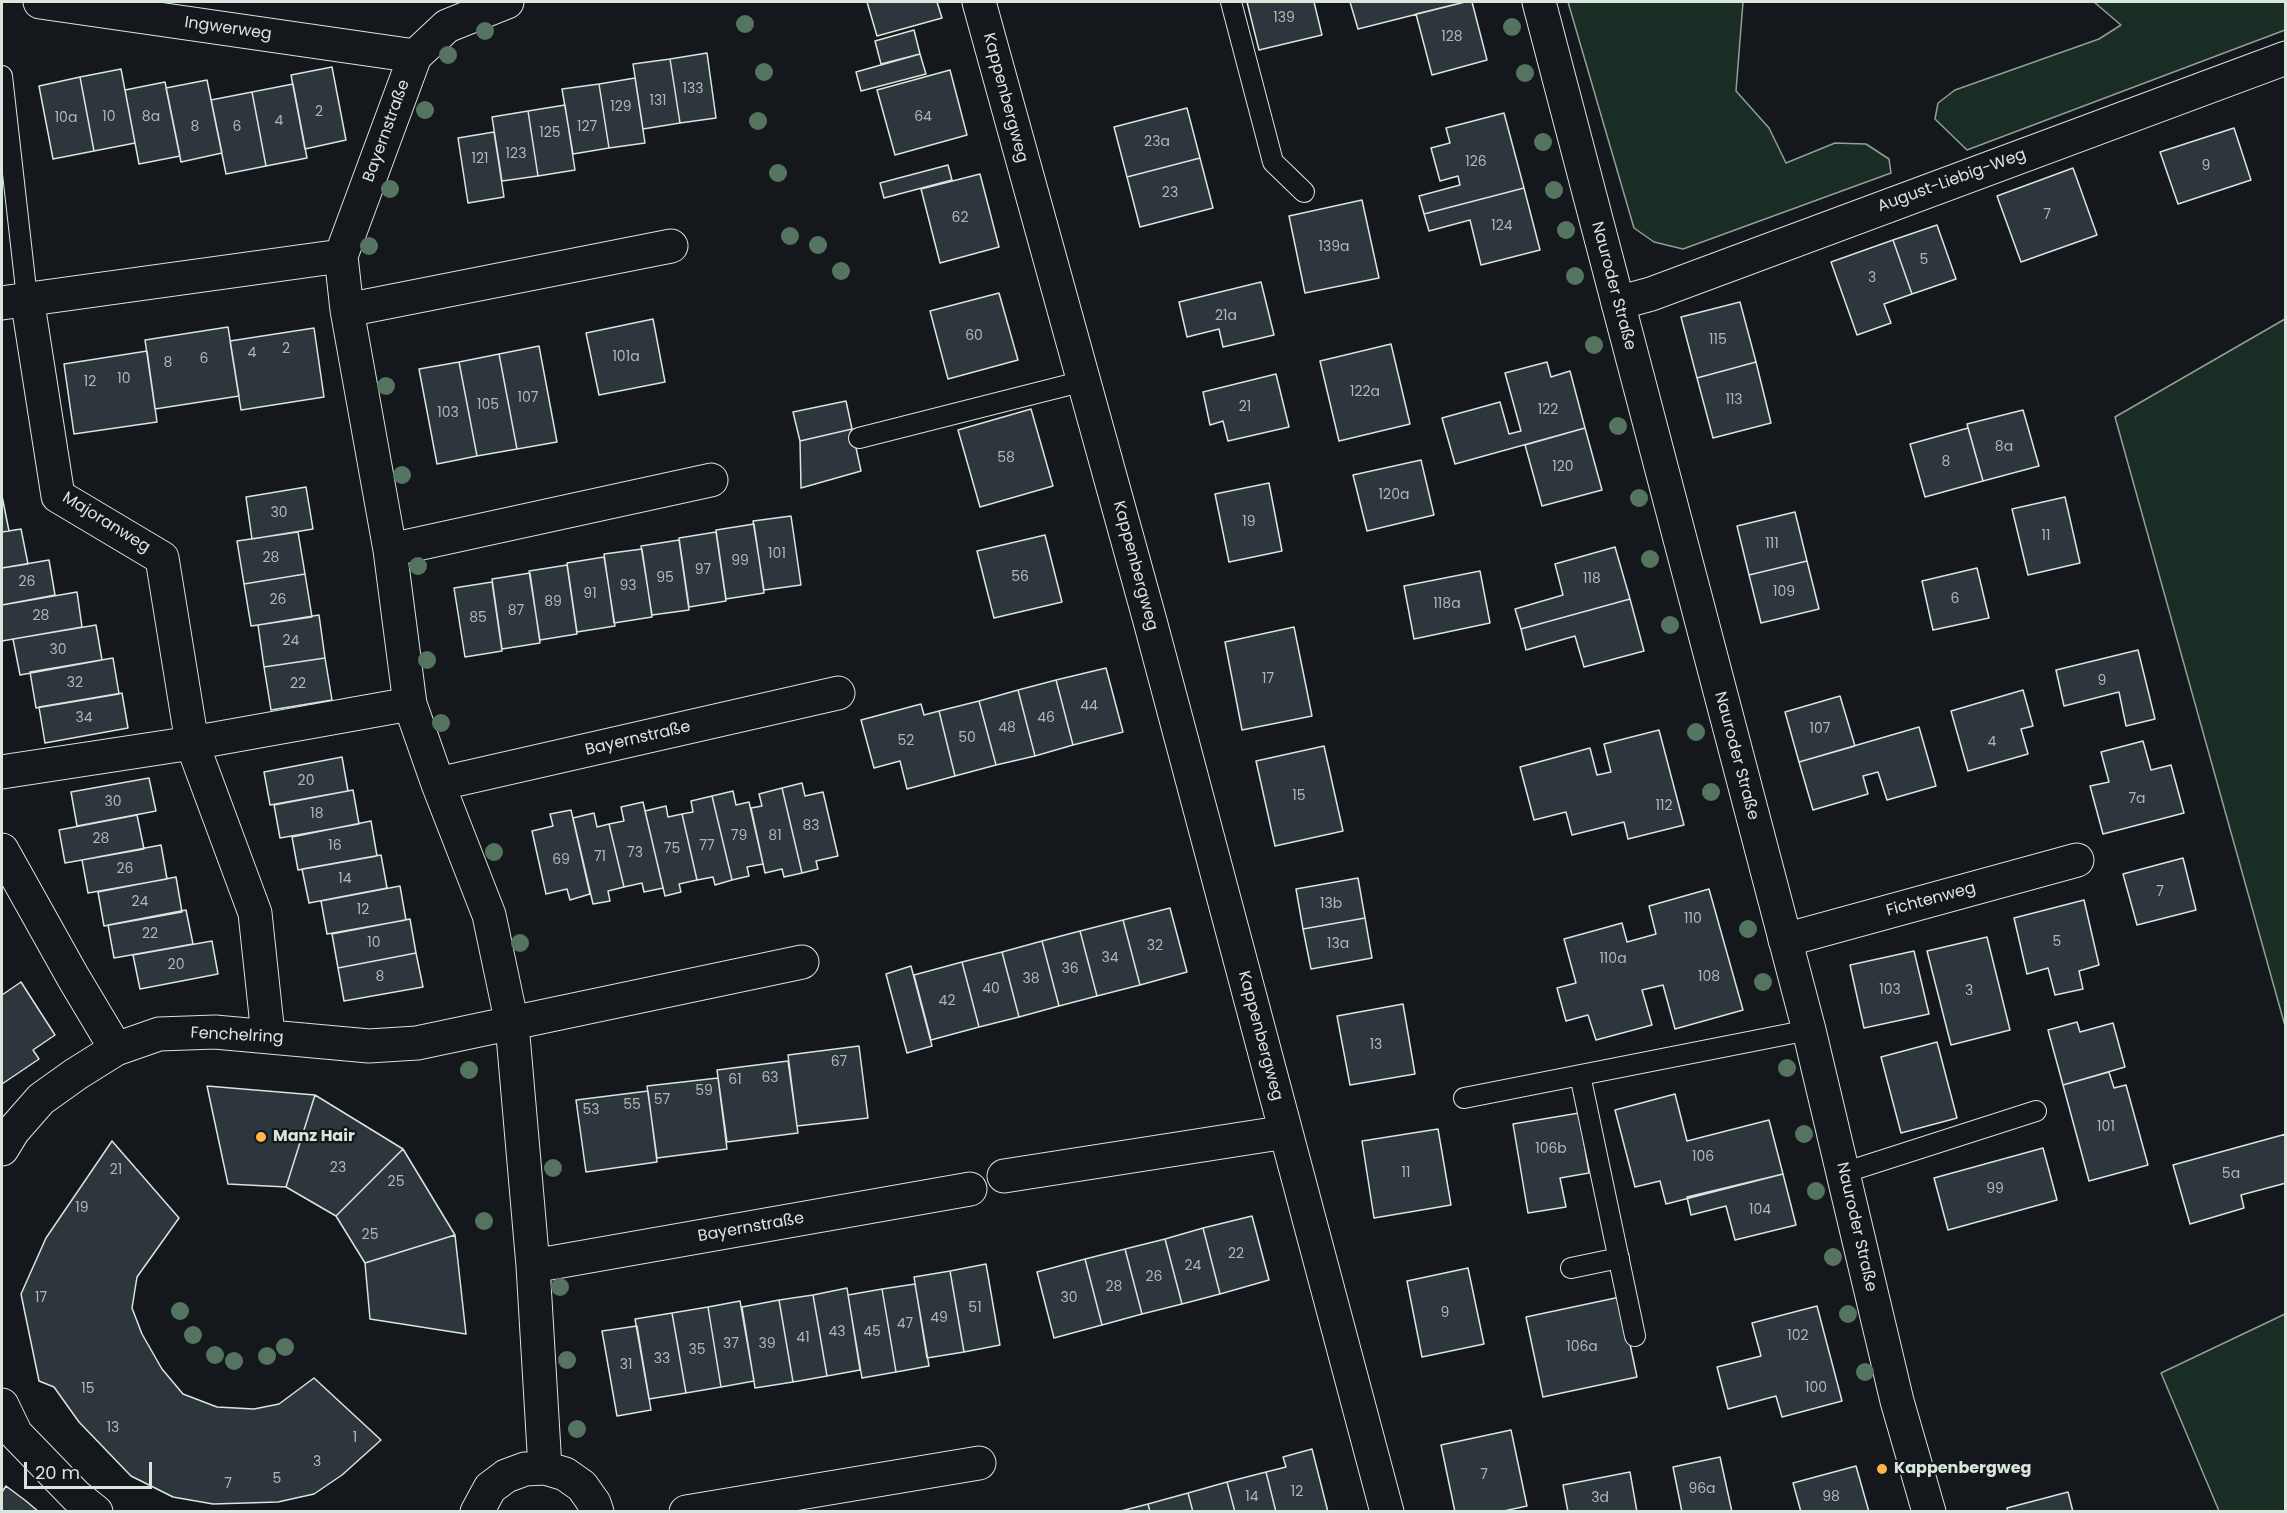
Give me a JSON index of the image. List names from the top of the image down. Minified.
{"streets":{"street":["Ingwerweg","Kappenbergweg","Bayernstraße","August-Liebig-Weg","Nauroder Straße","Majoranweg","Fichtenweg","Fenchelring"]},"crossings":[["Ingwerweg","Bayernstraße"],["Bayernstraße","Fenchelring"],["August-Liebig-Weg","Nauroder Straße"],["Nauroder Straße","Fichtenweg"],["Majoranweg","Fenchelring"]],"places":["Manz Hair","Kappenbergweg"],"house_numbers":["139","128","133","131","129","2","10","8a","64","10a","4","8","6","127","125","23a","123","121","126","9","23","7","62","124","139a","5","3","21a","60","115","2","4","101a","6","8","10","12","122a","107","113","105","21","122","103","8a","58","8","120","120a","30","19","11","111","101","28","99","97","56","95","118","26","93","109","91","6","26","89","118a","87","28","85","24","30","17","9","32","22","44","34","46","48","107","50","52","4","20","15","7a","30","112","18","83","79","81","28","16","77","75","73","71","69","26","14","7","24","13b","12","110","22","5","10","13a","32","34","110a","20","36","8","108","38","40","103","3","42","13","67","63","61","59","57","55","53","101","106b","106","23","21","11","5a","25","99","19","104","25","22","24","26","28","17","30","51","9","49","47","43","45","102","41","37","39","106a","35","33","31","100","15","13","1","3","7","5","7","96a","12","14","98","3d"],"scale_bar":"20 m"}
